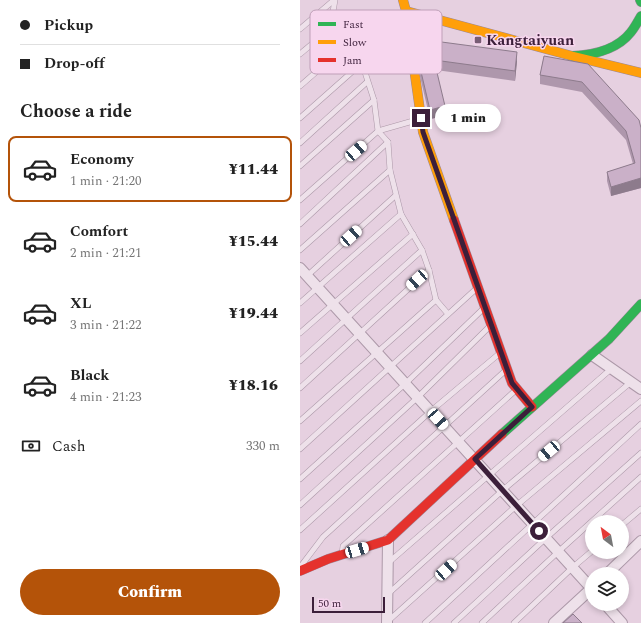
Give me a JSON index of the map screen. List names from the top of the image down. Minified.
{"places":{"transit":["Kangtaiyuan"]},"legend":["Fast","Slow","Jam"],"scale_bar":"50 m","north":"top left","page":{"banner":["Pickup","Drop-off"],"heading":"Choose a ride","bubble":"1 min","list":[{"name":"Economy","note":"1 min · 21:20","value":"¥11.44"},{"name":"Comfort","note":"2 min · 21:21","value":"¥15.44"},{"name":"XL","note":"3 min · 21:22","value":"¥19.44"},{"name":"Black","note":"4 min · 21:23","value":"¥18.16"}],"pay":["Cash","330 m"],"buttons":"Confirm","scale":"50 m"}}
